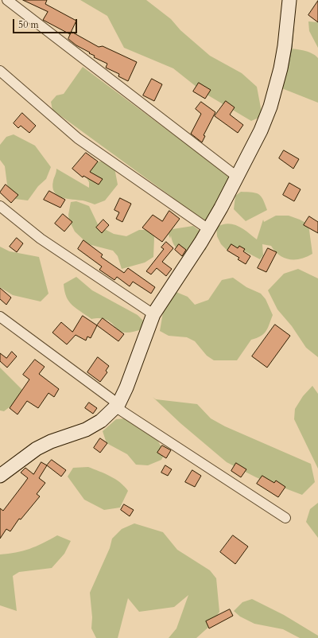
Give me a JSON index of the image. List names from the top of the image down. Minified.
{"scale_bar":"50 m"}
